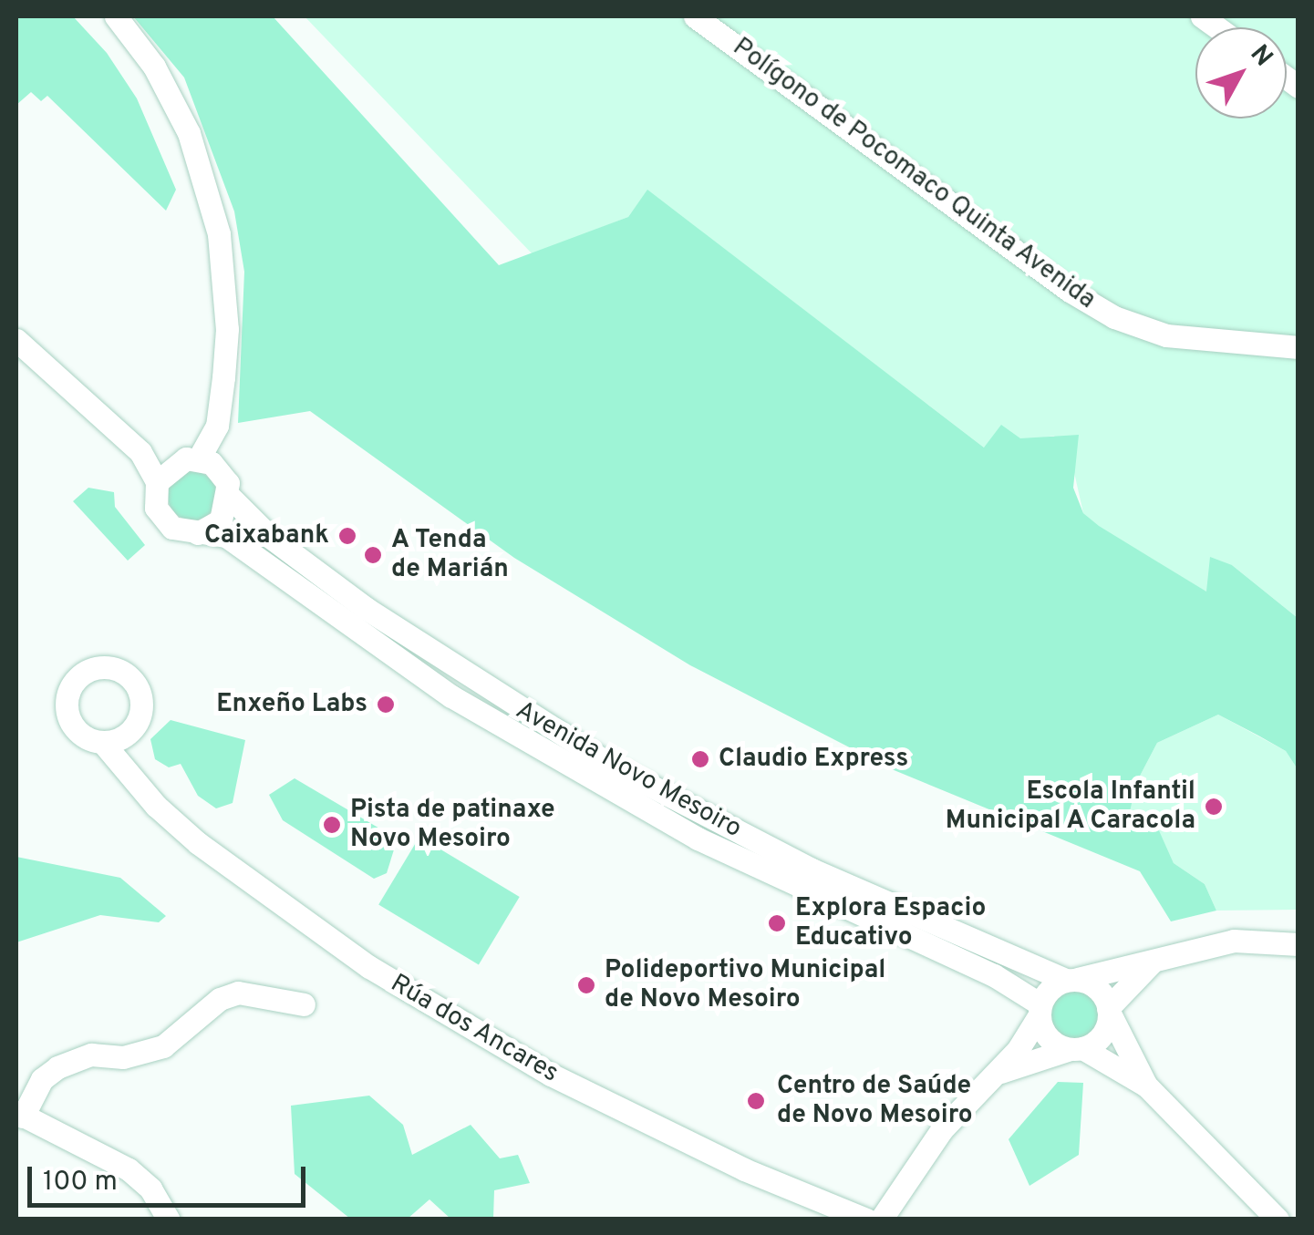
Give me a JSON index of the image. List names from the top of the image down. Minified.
{"streets":{"street":["Polígono de Pocomaco Quinta Avenida","Avenida Novo Mesoiro","Rúa dos Ancares"]},"places":["Caixabank","A Tenda de Marián","Enxeño Labs","Claudio Express","Escola Infantil Municipal A Caracola","Pista de patinaxe Novo Mesoiro","Explora Espacio Educativo","Polideportivo Municipal de Novo Mesoiro","Centro de Saúde de Novo Mesoiro"],"scale_bar":"100 m","north":"top right"}
